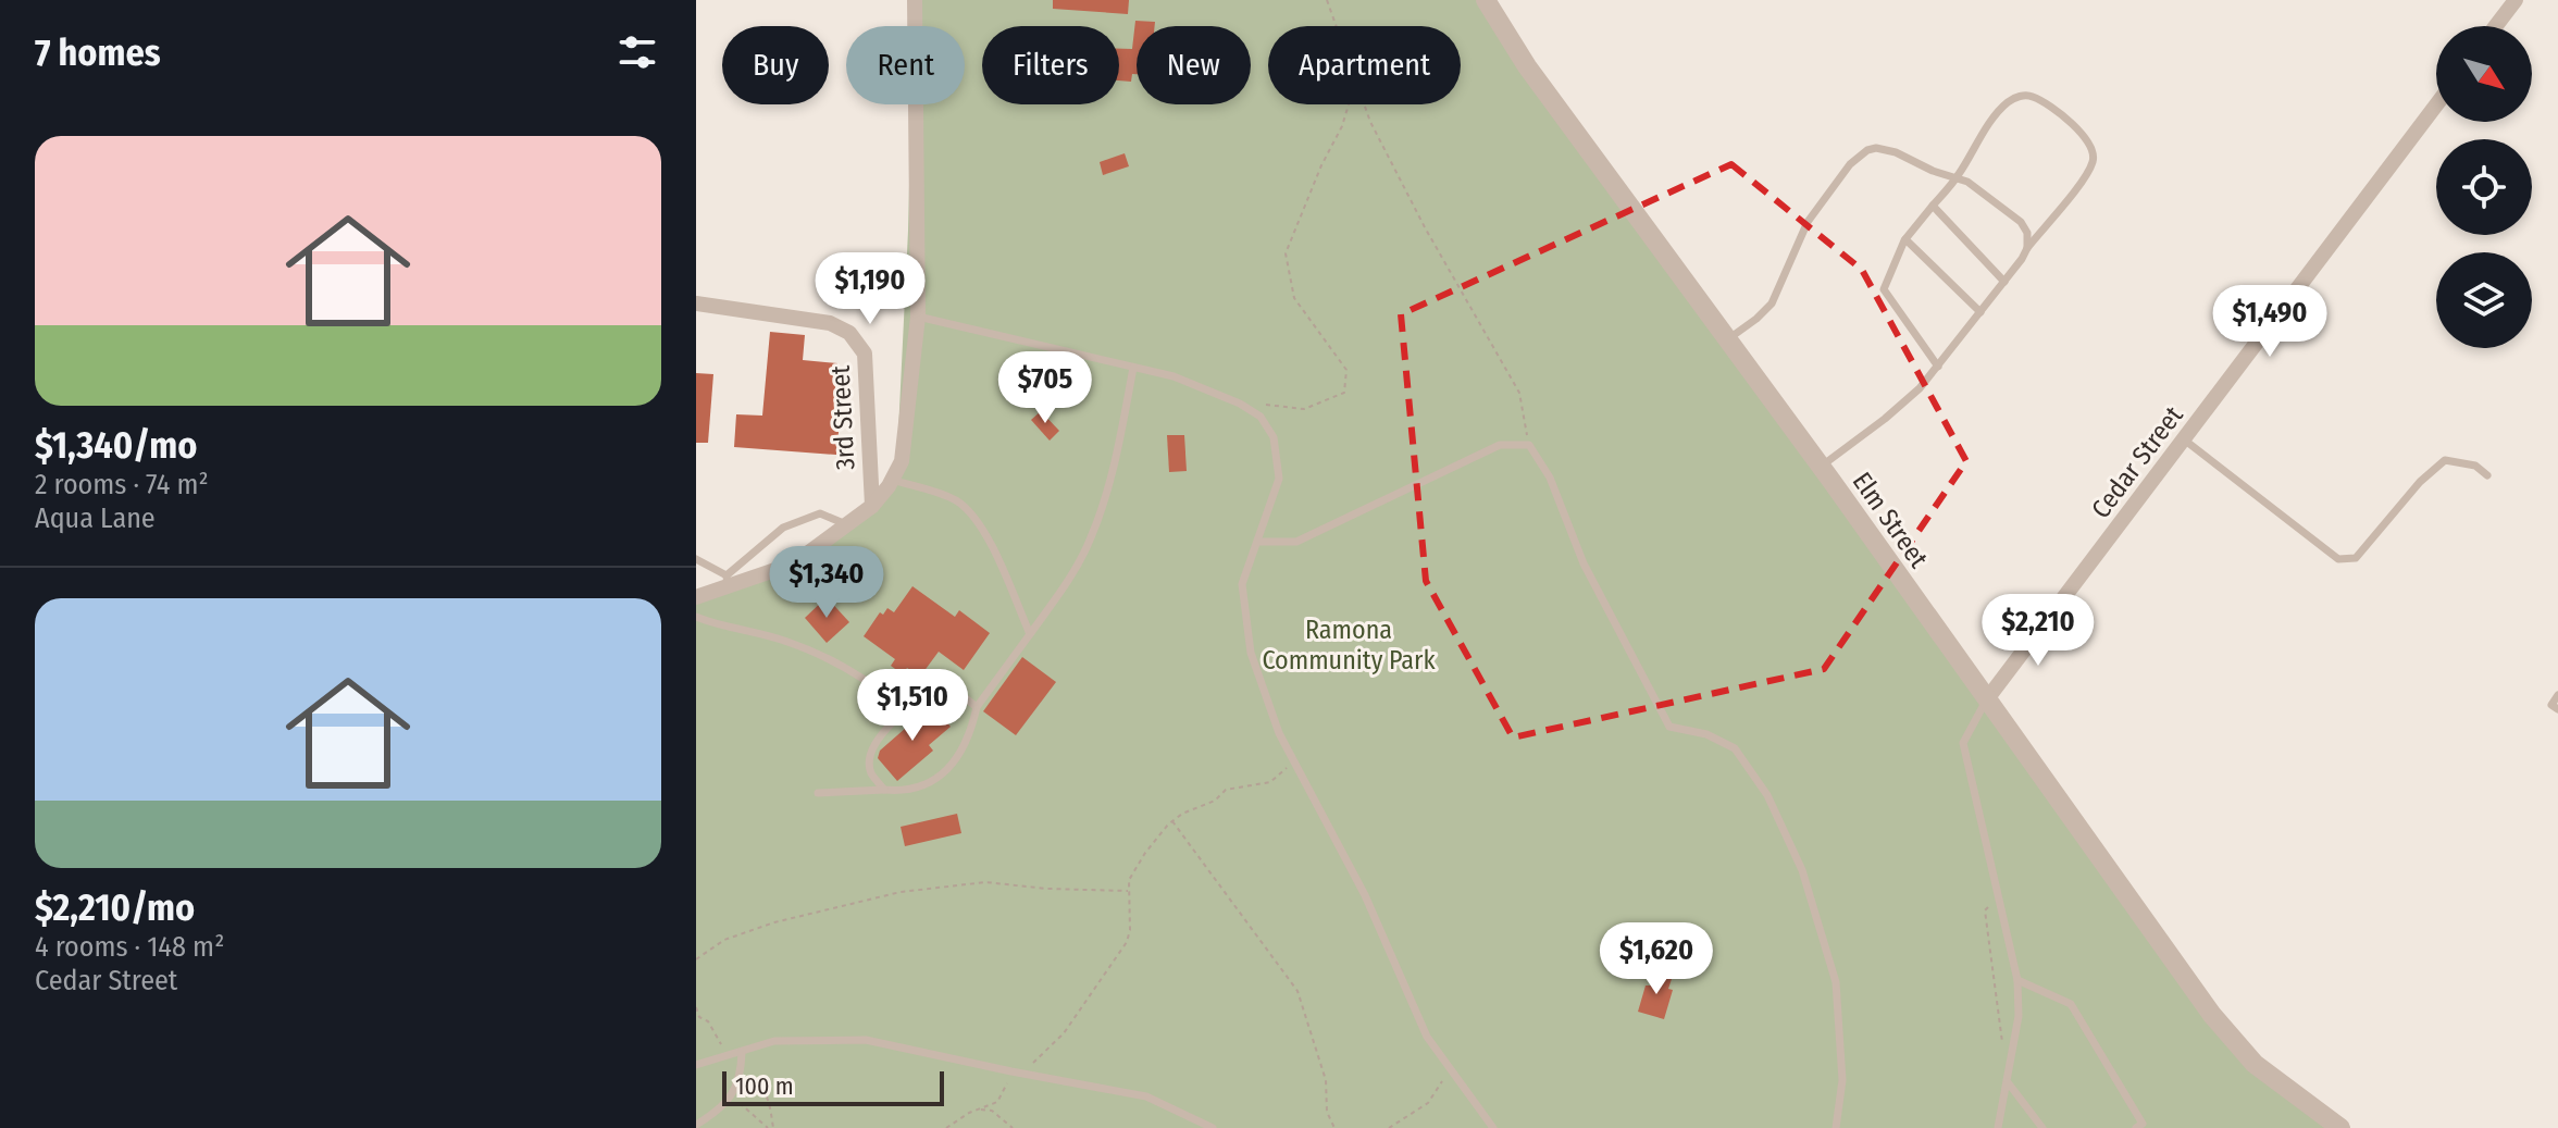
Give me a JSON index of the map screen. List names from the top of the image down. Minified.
{"streets":{"street":["3rd Street","Cedar Street","Elm Street"]},"crossings":[["Cedar Street","Elm Street"]],"parks":["Ramona Community Park"],"scale_bar":"100 m","north":"bottom right","page":{"heading":"7 homes","chip":["Buy","Rent","Filters","New","Apartment"],"list":[{"name":"$1,340/mo","note":"2 rooms · 74 m² · Aqua Lane"},{"name":"$2,210/mo","note":"4 rooms · 148 m² · Cedar Street"}],"price":["$1,190","$1,490","$705","$1,340","$2,210","$1,510","$1,620"],"scale":"100 m"}}
